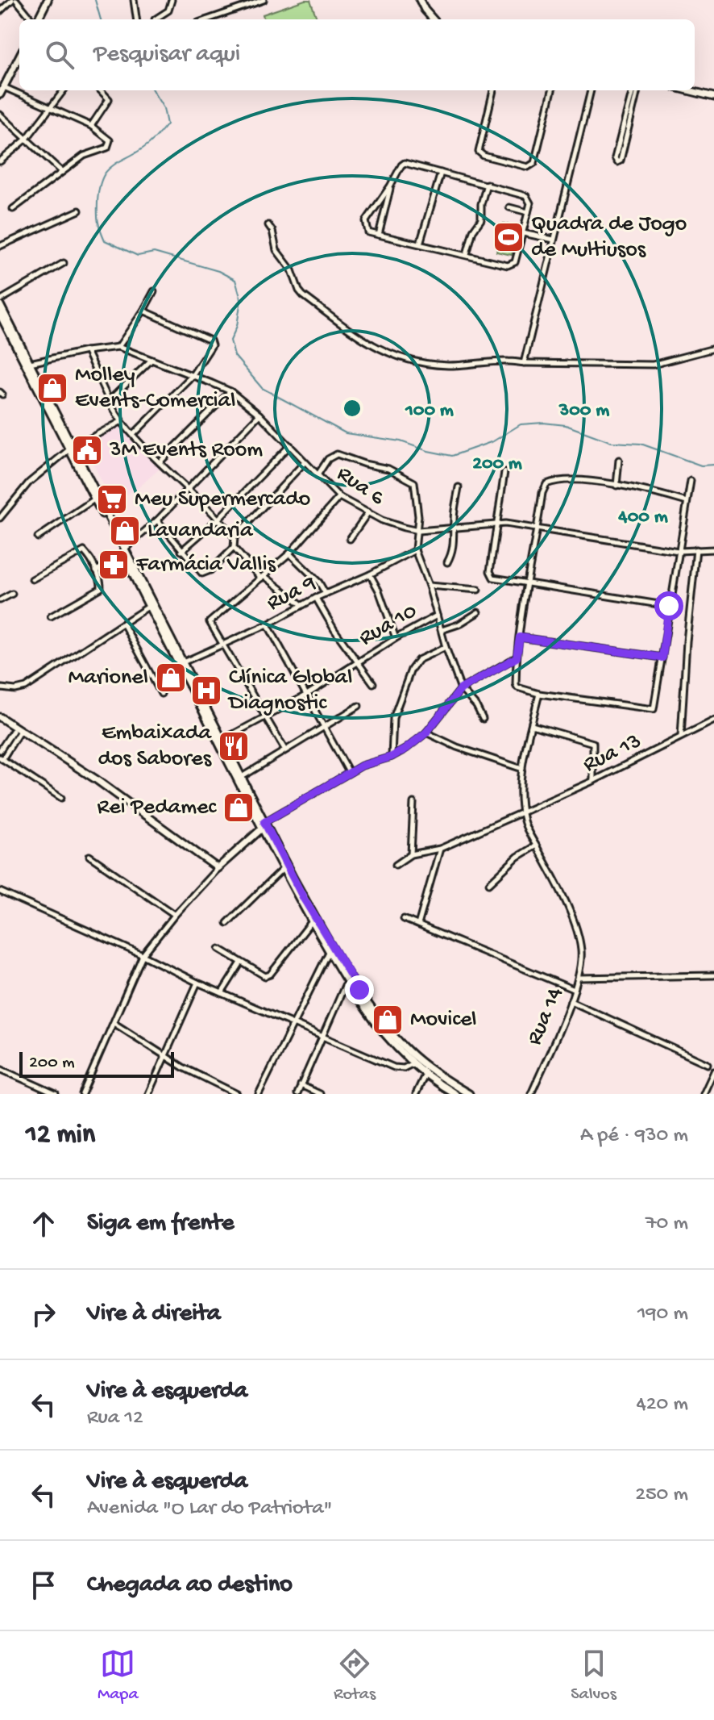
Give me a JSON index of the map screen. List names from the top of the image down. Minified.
{"streets":{"street":["Rua 6","Rua 9","Rua 10","Rua 13","Rua 14"]},"places":{"sports":["Quadra de Jogo de Multiusos"],"shop":["Molley Events-Comercial","Lavandaria","Marionel","Rei Pedamec","Movicel"],"public building":["3M Events Room"],"supermarket":["Meu Supermercado"],"pharmacy":["Farmácia Vallis"],"hospital":["Clínica Global Diagnostic"],"restaurant":["Embaixada dos Sabores"]},"scale_bar":"200 m","page":{"search":"Pesquisar aqui","scale":"200 m","heading":["12 min","A pé · 930 m"],"list":[["Siga em frente","70 m"],["Vire à direita","190 m"],["Vire à esquerda","Rua 12","420 m"],["Vire à esquerda","Avenida \"O Lar do Patriota\"","250 m"],"Chegada ao destino"],"nav":["Mapa","Rotas","Salvos"]},"rings":["100 m","300 m","200 m","400 m"]}
